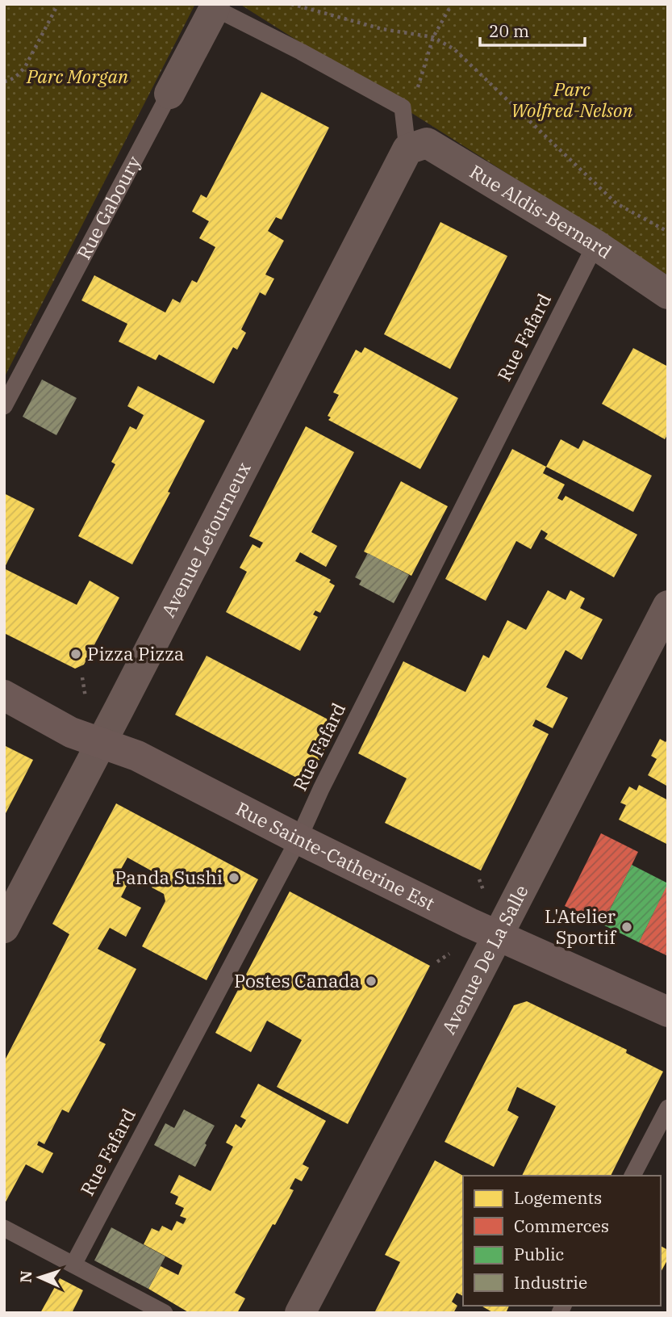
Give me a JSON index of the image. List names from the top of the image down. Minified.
{"streets":{"street":["Rue Gaboury","Rue Aldis-Bernard","Avenue Letourneux","Rue Sainte-Catherine Est","Avenue De La Salle"],"lane":["Rue Fafard"]},"crossings":[["Rue Aldis-Bernard","Rue Fafard"],["Rue Aldis-Bernard","Avenue Letourneux"],["Rue Fafard","Rue Sainte-Catherine Est"],["Avenue Letourneux","Rue Sainte-Catherine Est"],["Rue Sainte-Catherine Est","Avenue De La Salle"]],"parks":["Parc Morgan","Parc Wolfred-Nelson"],"places":["Pizza Pizza","Panda Sushi","L'Atelier Sportif","Postes Canada"],"legend":["Logements","Commerces","Public","Industrie"],"scale_bar":"20 m","north":"left"}
